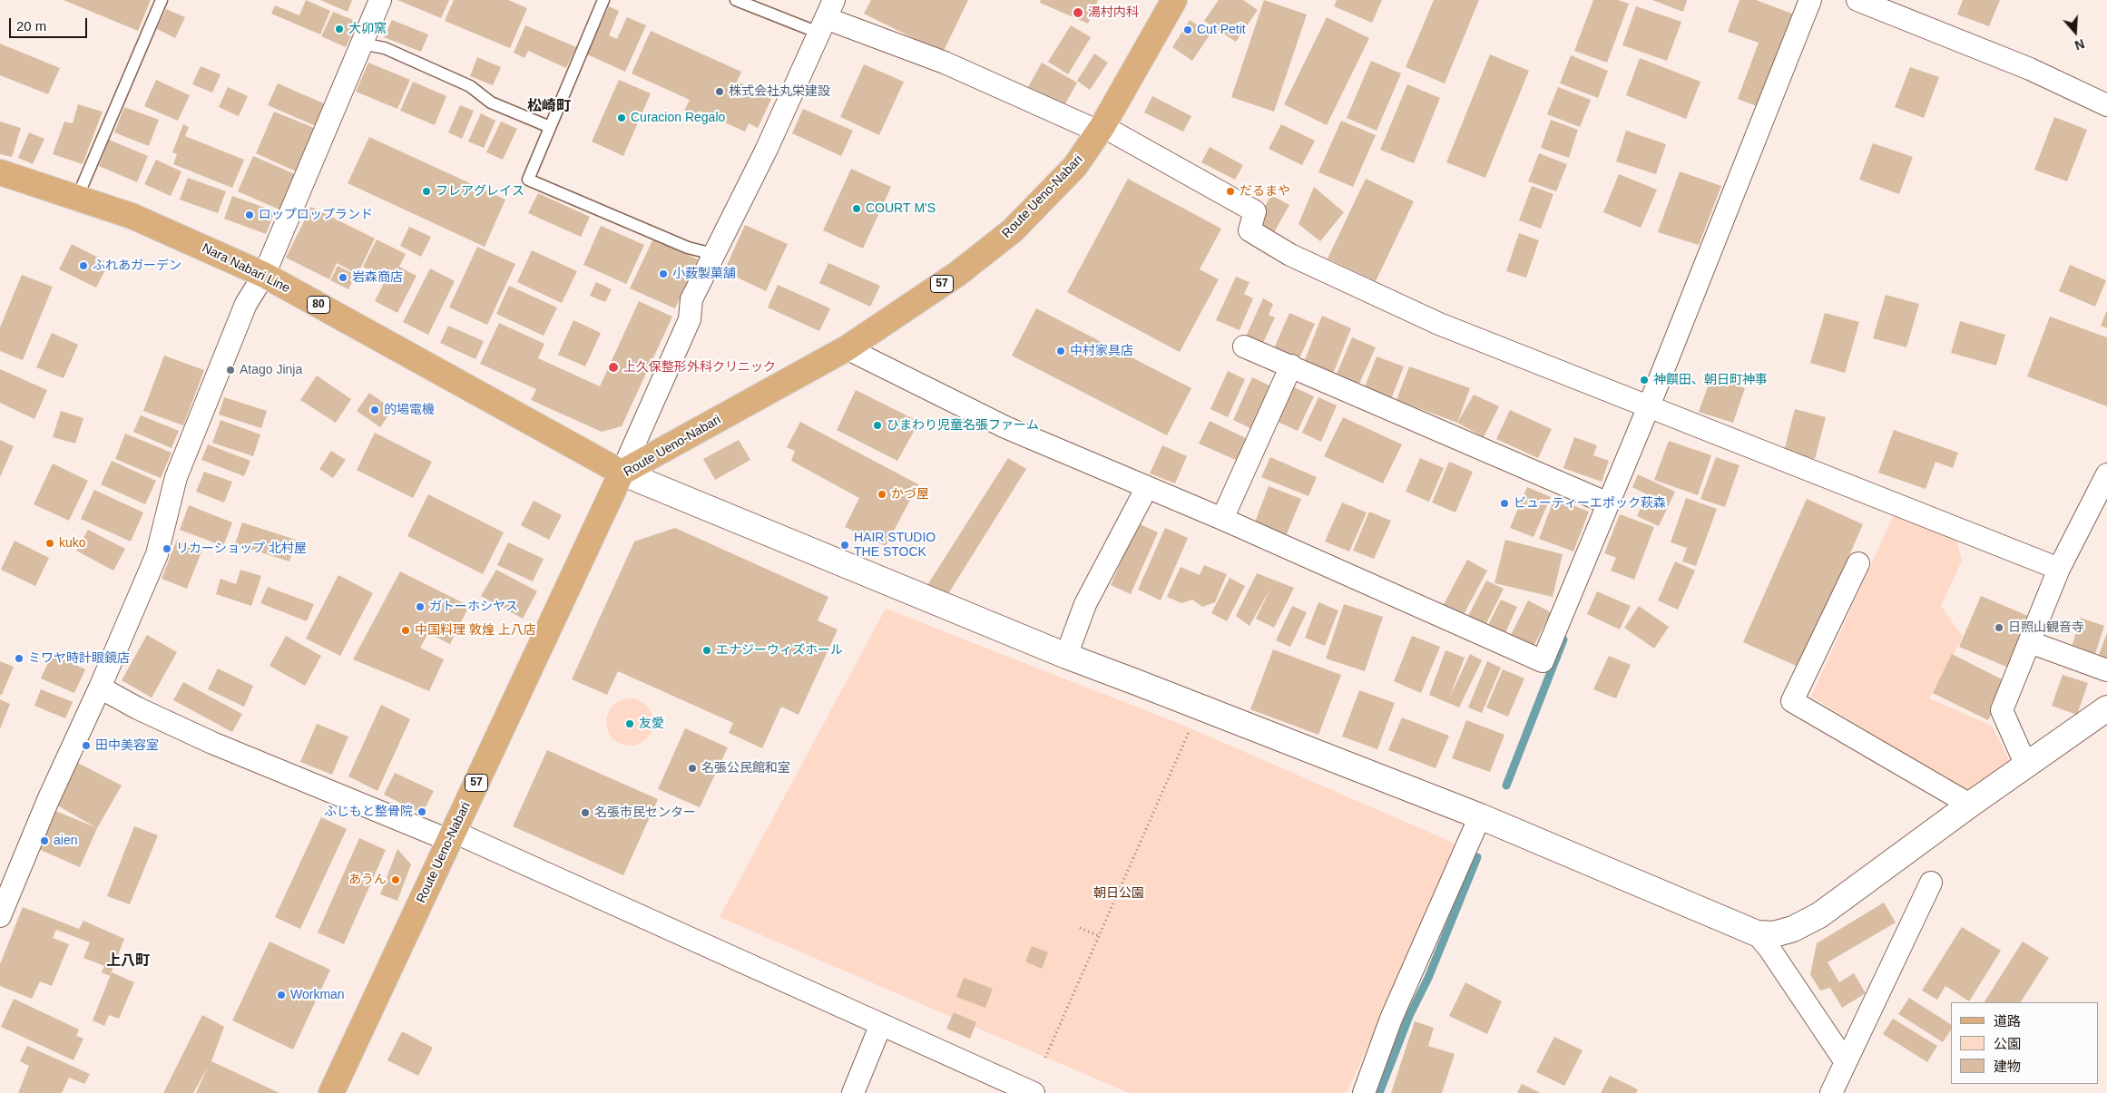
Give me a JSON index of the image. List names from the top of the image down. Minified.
{"streets":{"main road":["Route Ueno-Nabari","Nara Nabari Line","57","80"]},"crossings":[["Route Ueno-Nabari","Nara Nabari Line"]],"districts":["松崎町","上八町"],"parks":["朝日公園"],"places":["湯村内科","大卯窯","Cut Petit","株式会社丸栄建設","Curacion Regalo","フレアグレイス","だるまや","COURT M'S","ロップロップランド","ふれあガーデン","小薮製菓舗","岩森商店","中村家具店","上久保整形外科クリニック","Atago Jinja","神饌田、朝日町神事","的場電機","ひまわり児童名張ファーム","かづ屋","ビューティーエポック萩森","kuko","HAIR STUDIO THE STOCK","リカーショップ 北村屋","ガトーホシヤス","日照山観音寺","中国料理 敦煌 上八店","エナジーウィズホール","ミワヤ時計眼鏡店","友愛","田中美容室","名張公民館和室","ふじもと整骨院","名張市民センター","aien","あうん","Workman"],"legend":["道路","公園","建物"],"scale_bar":"20 m","north":"bottom"}
